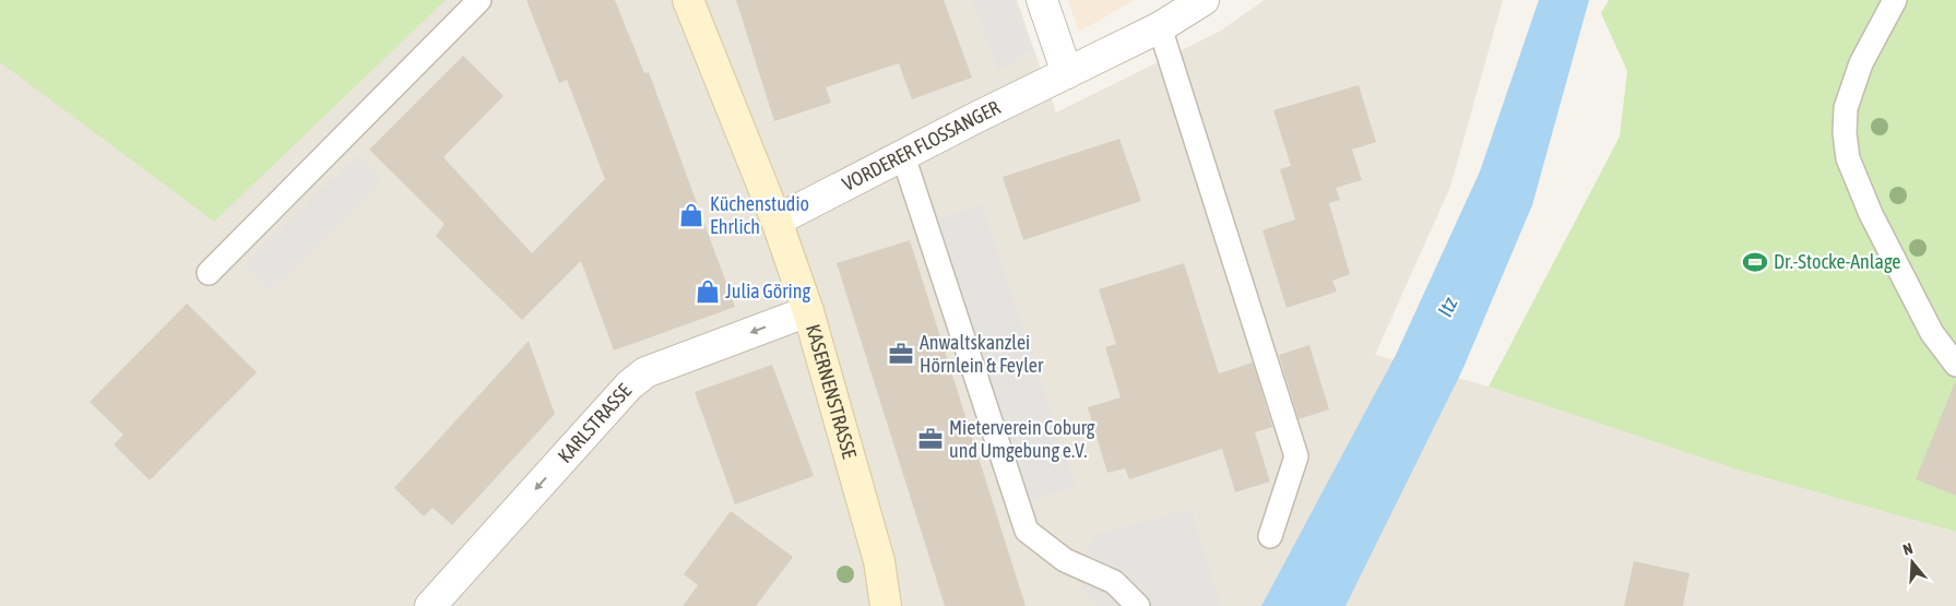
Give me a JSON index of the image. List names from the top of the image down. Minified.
{"streets":{"street":["VORDERER FLOSSANGER","KASERNENSTRASSE","KARLSTRASSE"]},"crossings":[["VORDERER FLOSSANGER","KASERNENSTRASSE"],["KASERNENSTRASSE","KARLSTRASSE"]],"one_way":["KARLSTRASSE"],"water":["Itz"],"places":{"shop":["Küchenstudio Ehrlich","Julia Göring"],"sports":["Dr.-Stocke-Anlage"],"office":["Anwaltskanzlei Hörnlein & Feyler","Mieterverein Coburg und Umgebung e.V."]},"north":"top"}
